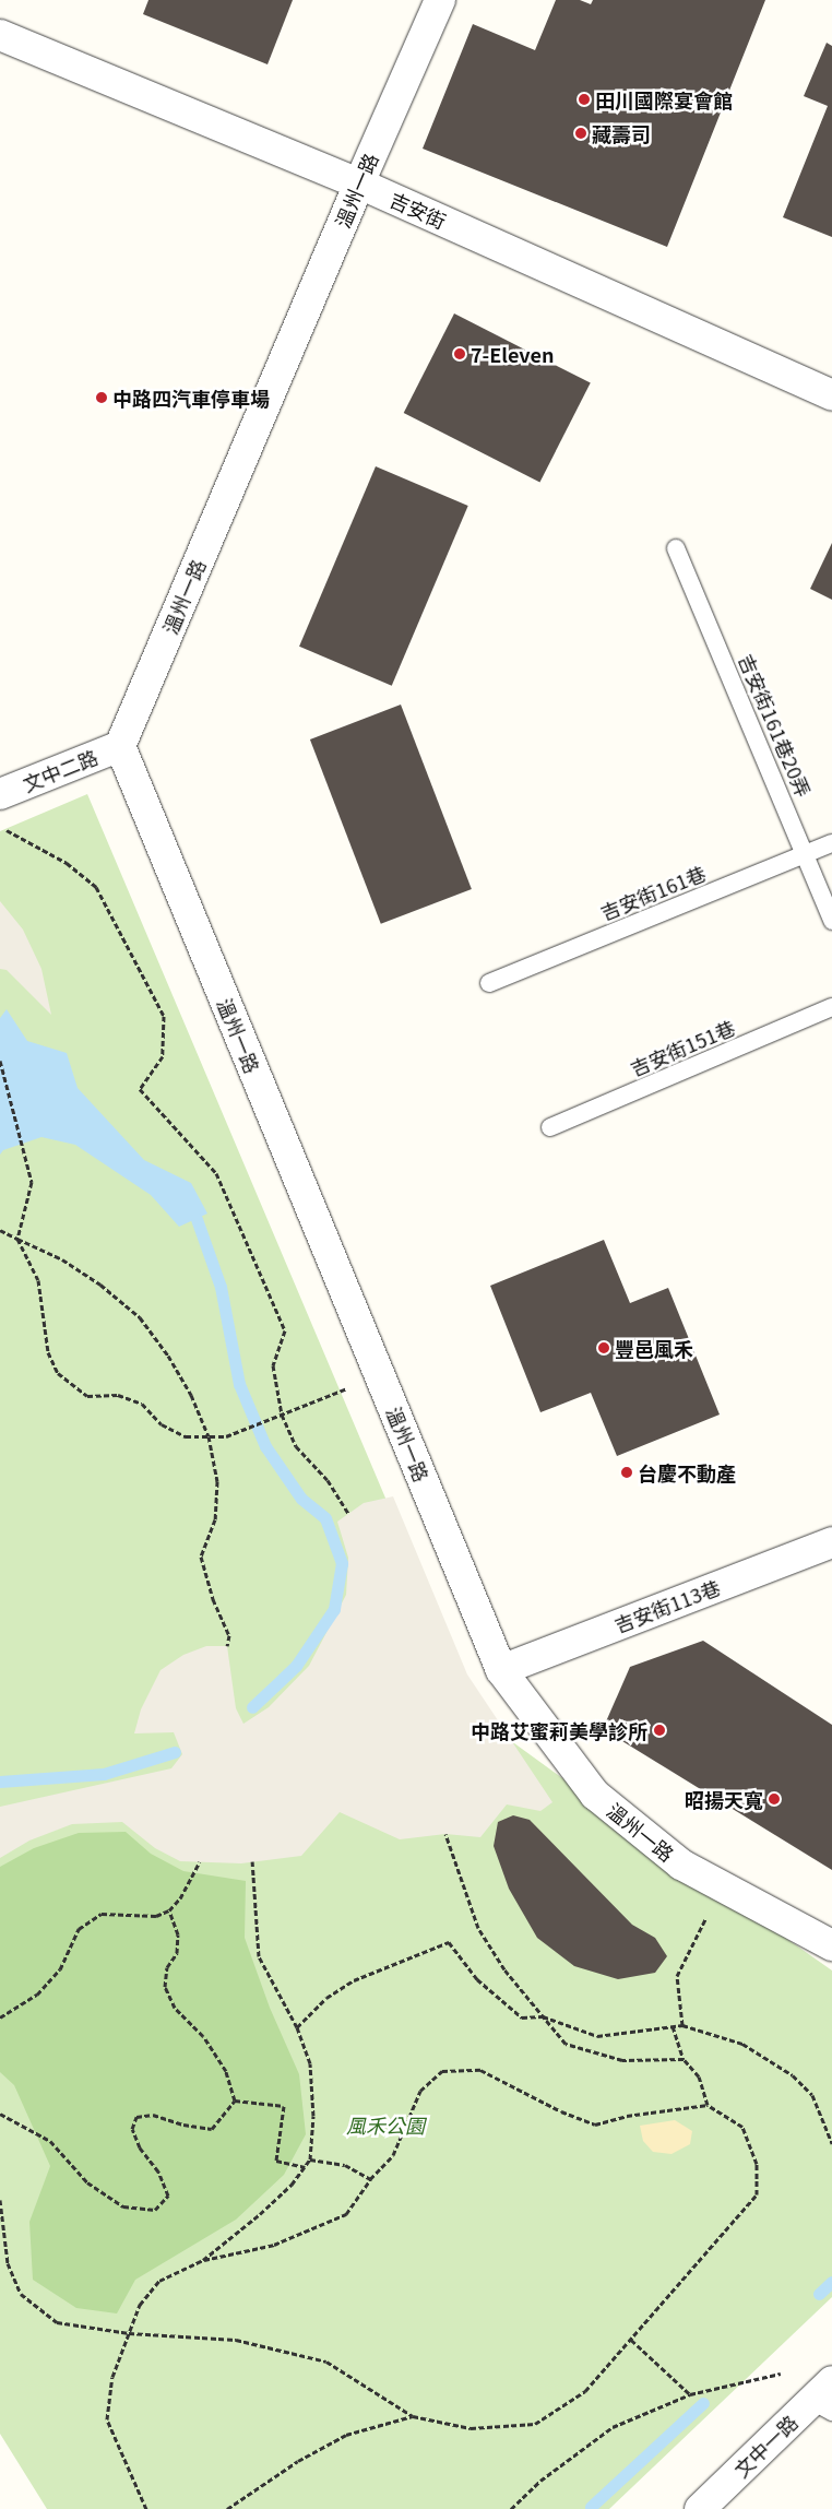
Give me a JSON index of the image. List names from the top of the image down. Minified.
{"streets":{"street":["溫州一路","吉安街","文中二路","吉安街113巷","文中一路"],"lane":["吉安街161巷20弄","吉安街161巷","吉安街151巷"]},"crossings":[["溫州一路","吉安街"],["溫州一路","文中二路"],["溫州一路","吉安街113巷"],["吉安街161巷20弄","吉安街161巷"]],"parks":["風禾公園"],"places":["田川國際宴會館","藏壽司","7-Eleven","中路四汽車停車場","豐邑風禾","台慶不動產","中路艾蜜莉美學診所","昭揚天寬"]}
